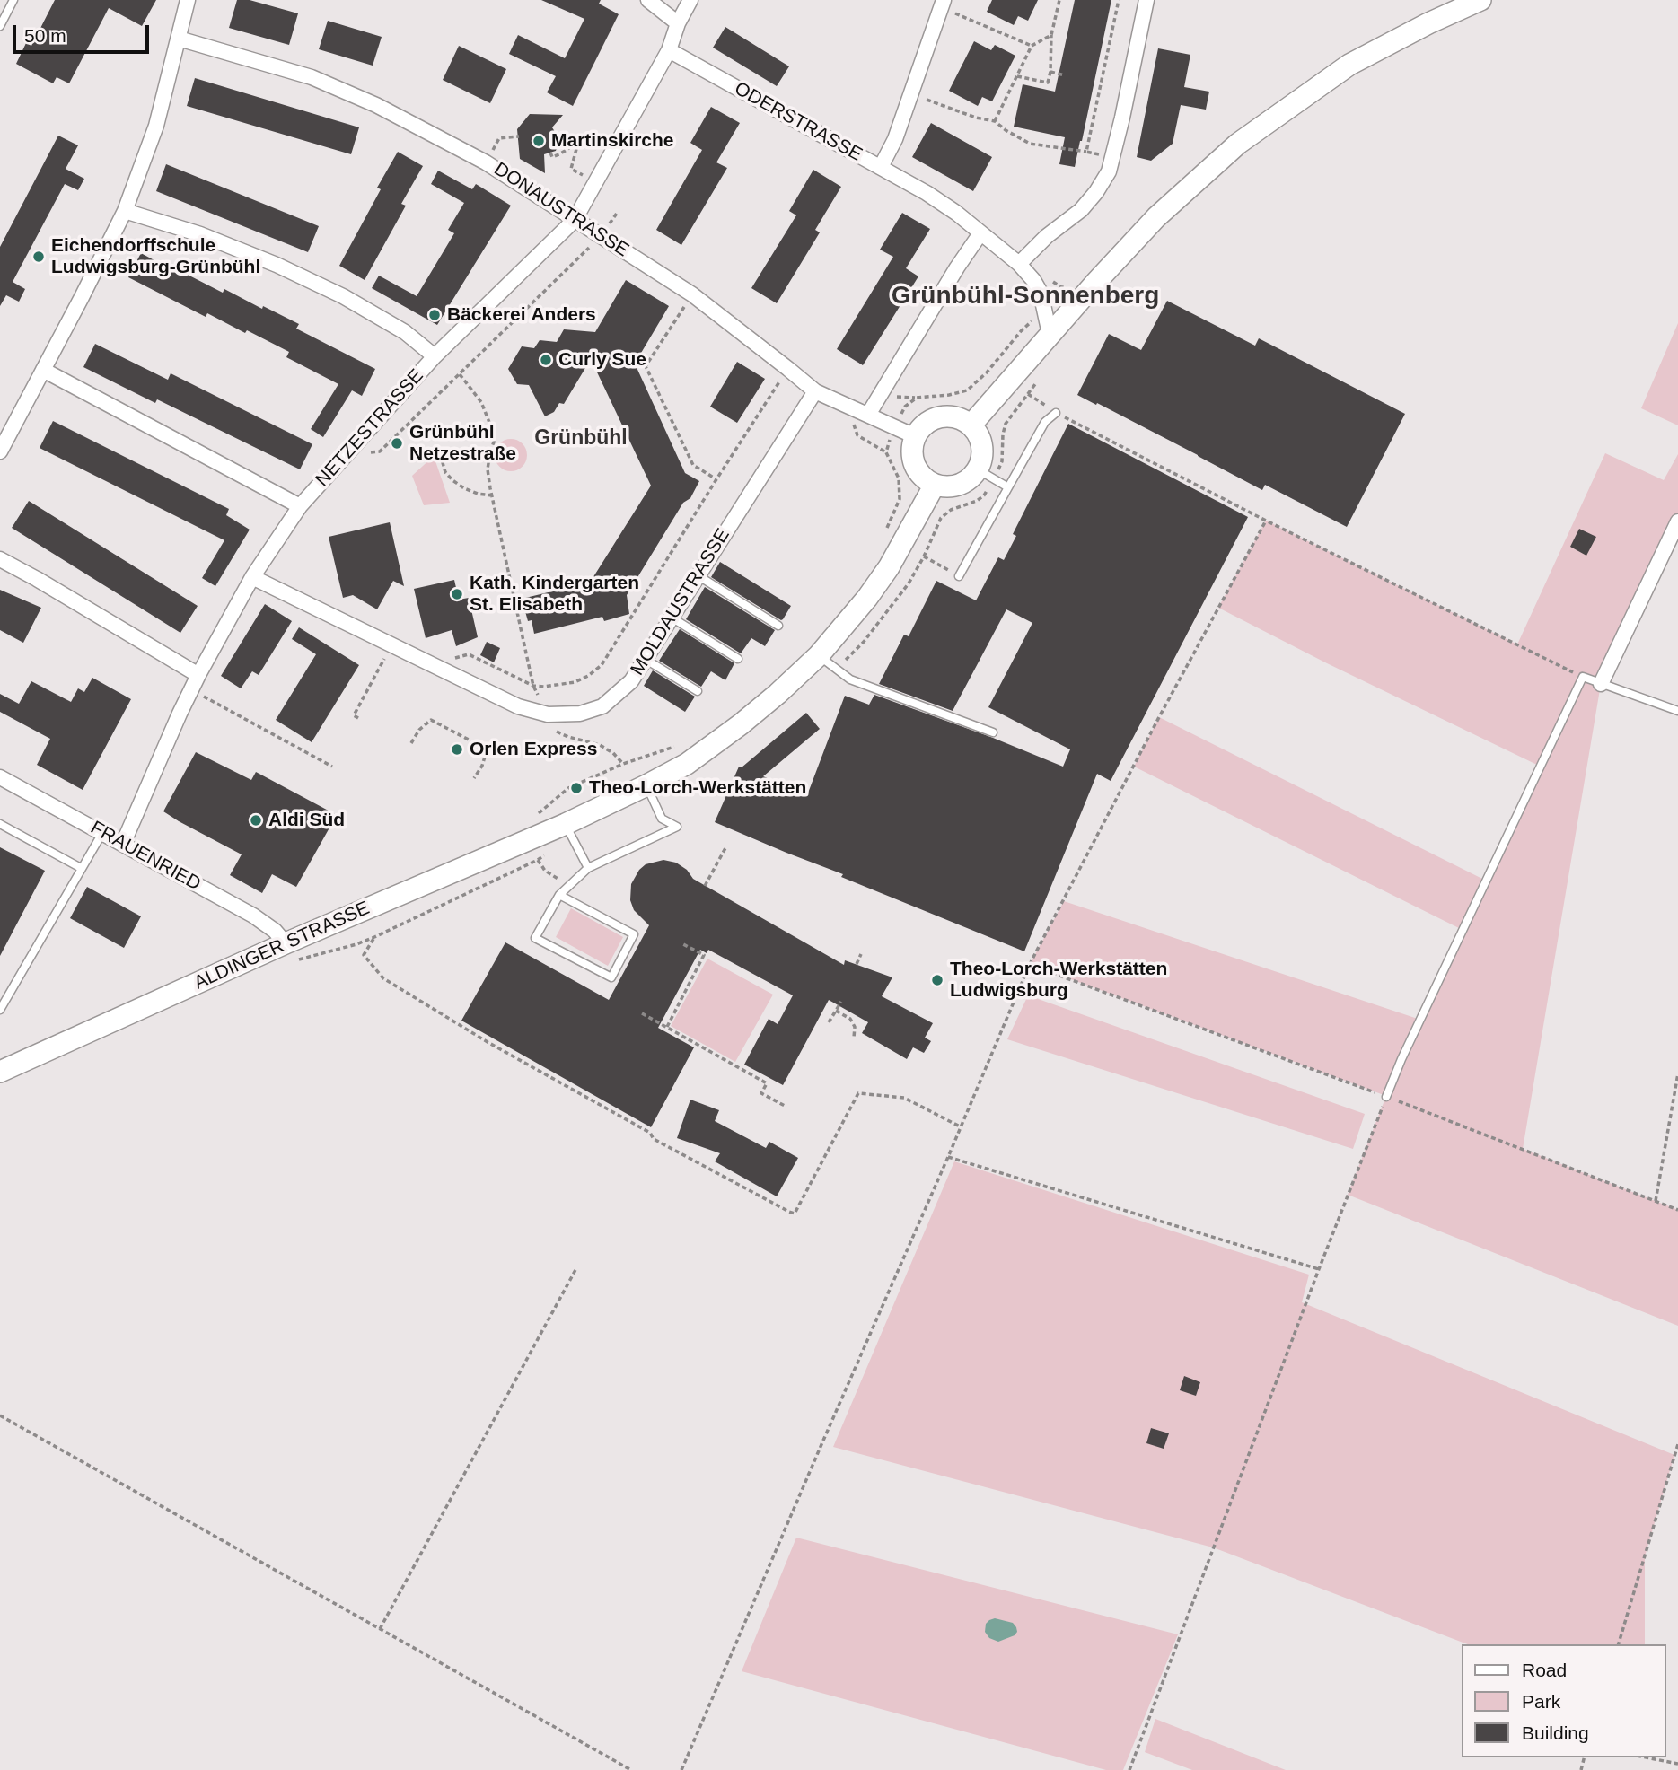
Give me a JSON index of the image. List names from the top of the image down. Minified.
{"streets":{"main road":["ALDINGER STRASSE"],"street":["ODERSTRASSE","DONAUSTRASSE","NETZESTRASSE","MOLDAUSTRASSE","FRAUENRIED"]},"crossings":[["ODERSTRASSE","NETZESTRASSE"],["DONAUSTRASSE","NETZESTRASSE"],["DONAUSTRASSE","MOLDAUSTRASSE"],["DONAUSTRASSE","ALDINGER STRASSE"],["NETZESTRASSE","MOLDAUSTRASSE"],["NETZESTRASSE","FRAUENRIED"],["FRAUENRIED","ALDINGER STRASSE"]],"districts":["Grünbühl-Sonnenberg","Grünbühl"],"places":["Martinskirche","Eichendorffschule Ludwigsburg-Grünbühl","Bäckerei Anders","Curly Sue","Grünbühl Netzestraße","Kath. Kindergarten St. Elisabeth","Orlen Express","Theo-Lorch-Werkstätten","Aldi Süd","Theo-Lorch-Werkstätten Ludwigsburg"],"legend":["Road","Park","Building"],"scale_bar":"50 m"}
